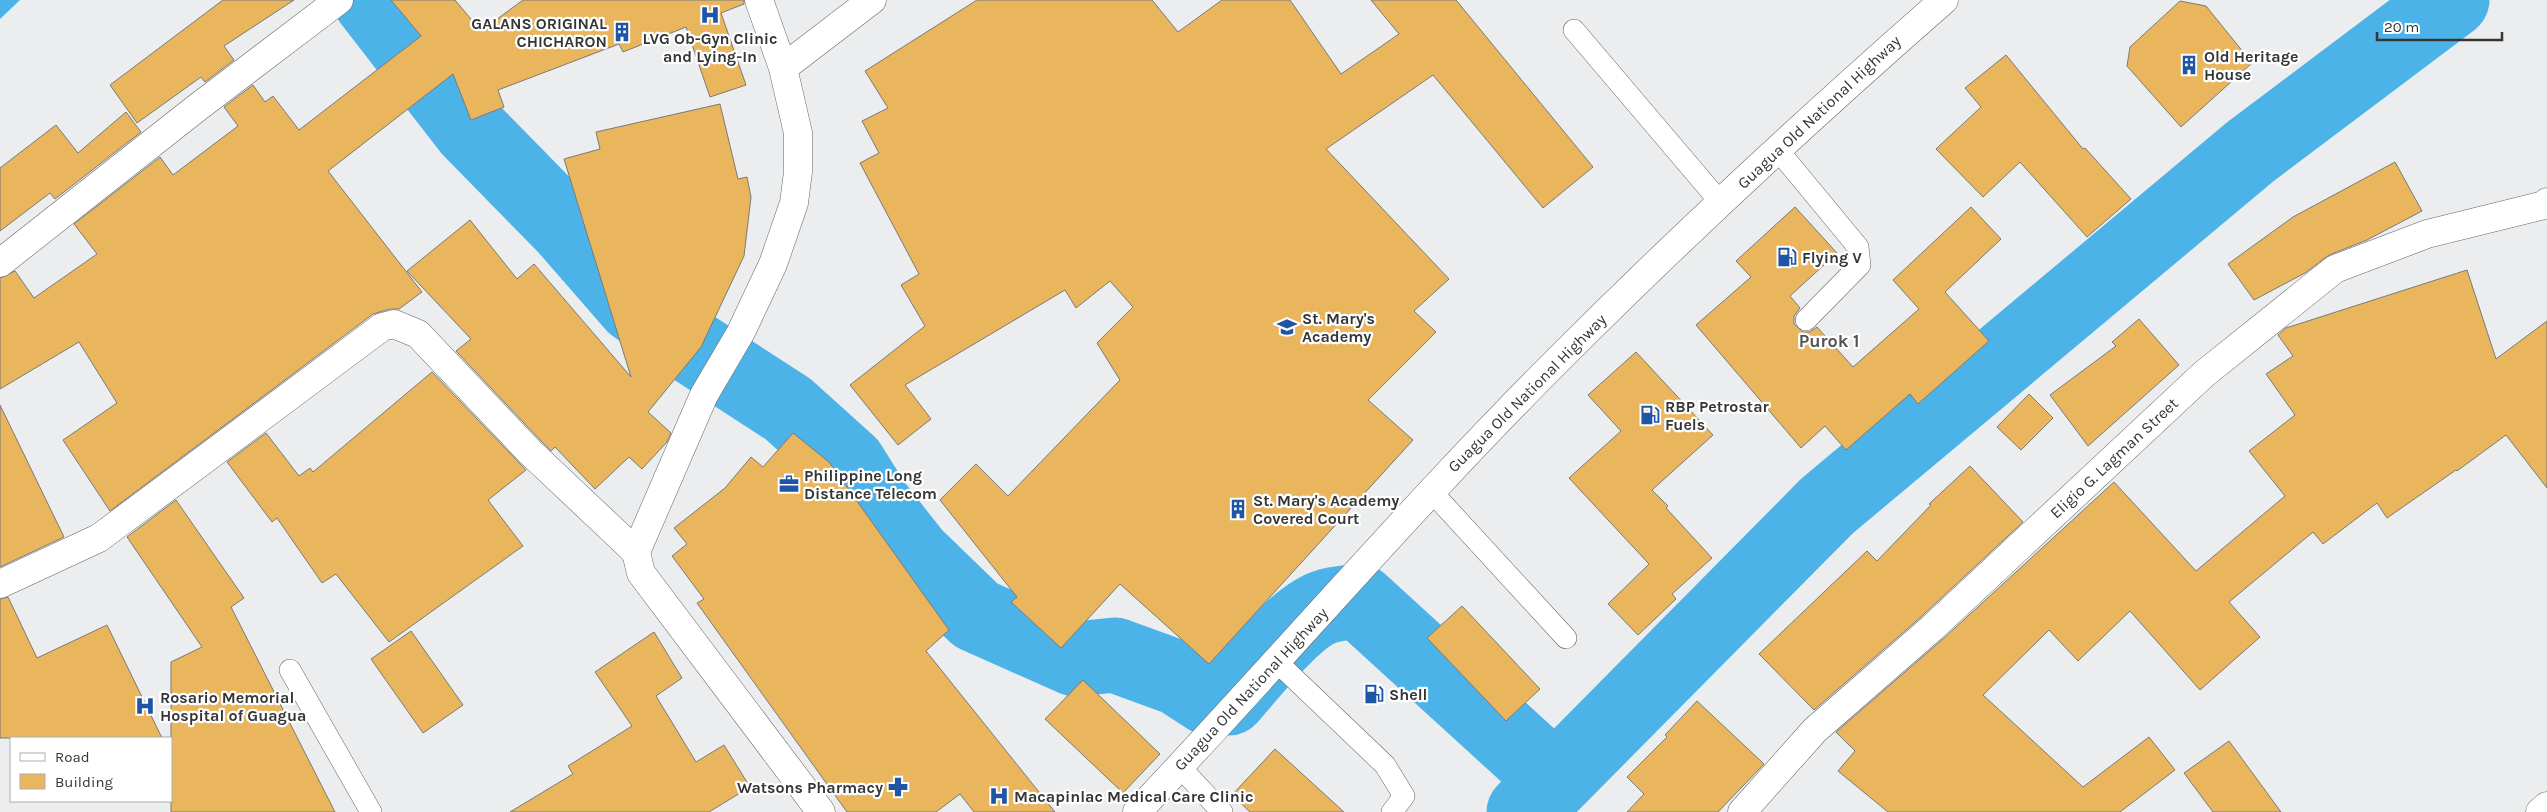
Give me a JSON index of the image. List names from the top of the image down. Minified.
{"streets":{"street":["Guagua Old National Highway","Eligio G. Lagman Street"]},"districts":["Purok 1"],"places":{"hospital":["LVG Ob-Gyn Clinic and Lying-In","Rosario Memorial Hospital of Guagua","Macapinlac Medical Care Clinic"],"building":["GALANS ORIGINAL CHICHARON","Old Heritage House","St. Mary's Academy Covered Court"],"fuel station":["Flying V","RBP Petrostar Fuels","Shell"],"school or university":["St. Mary's Academy"],"office":["Philippine Long Distance Telecom"],"pharmacy":["Watsons Pharmacy"]},"legend":["Road","Building"],"scale_bar":"20 m"}
